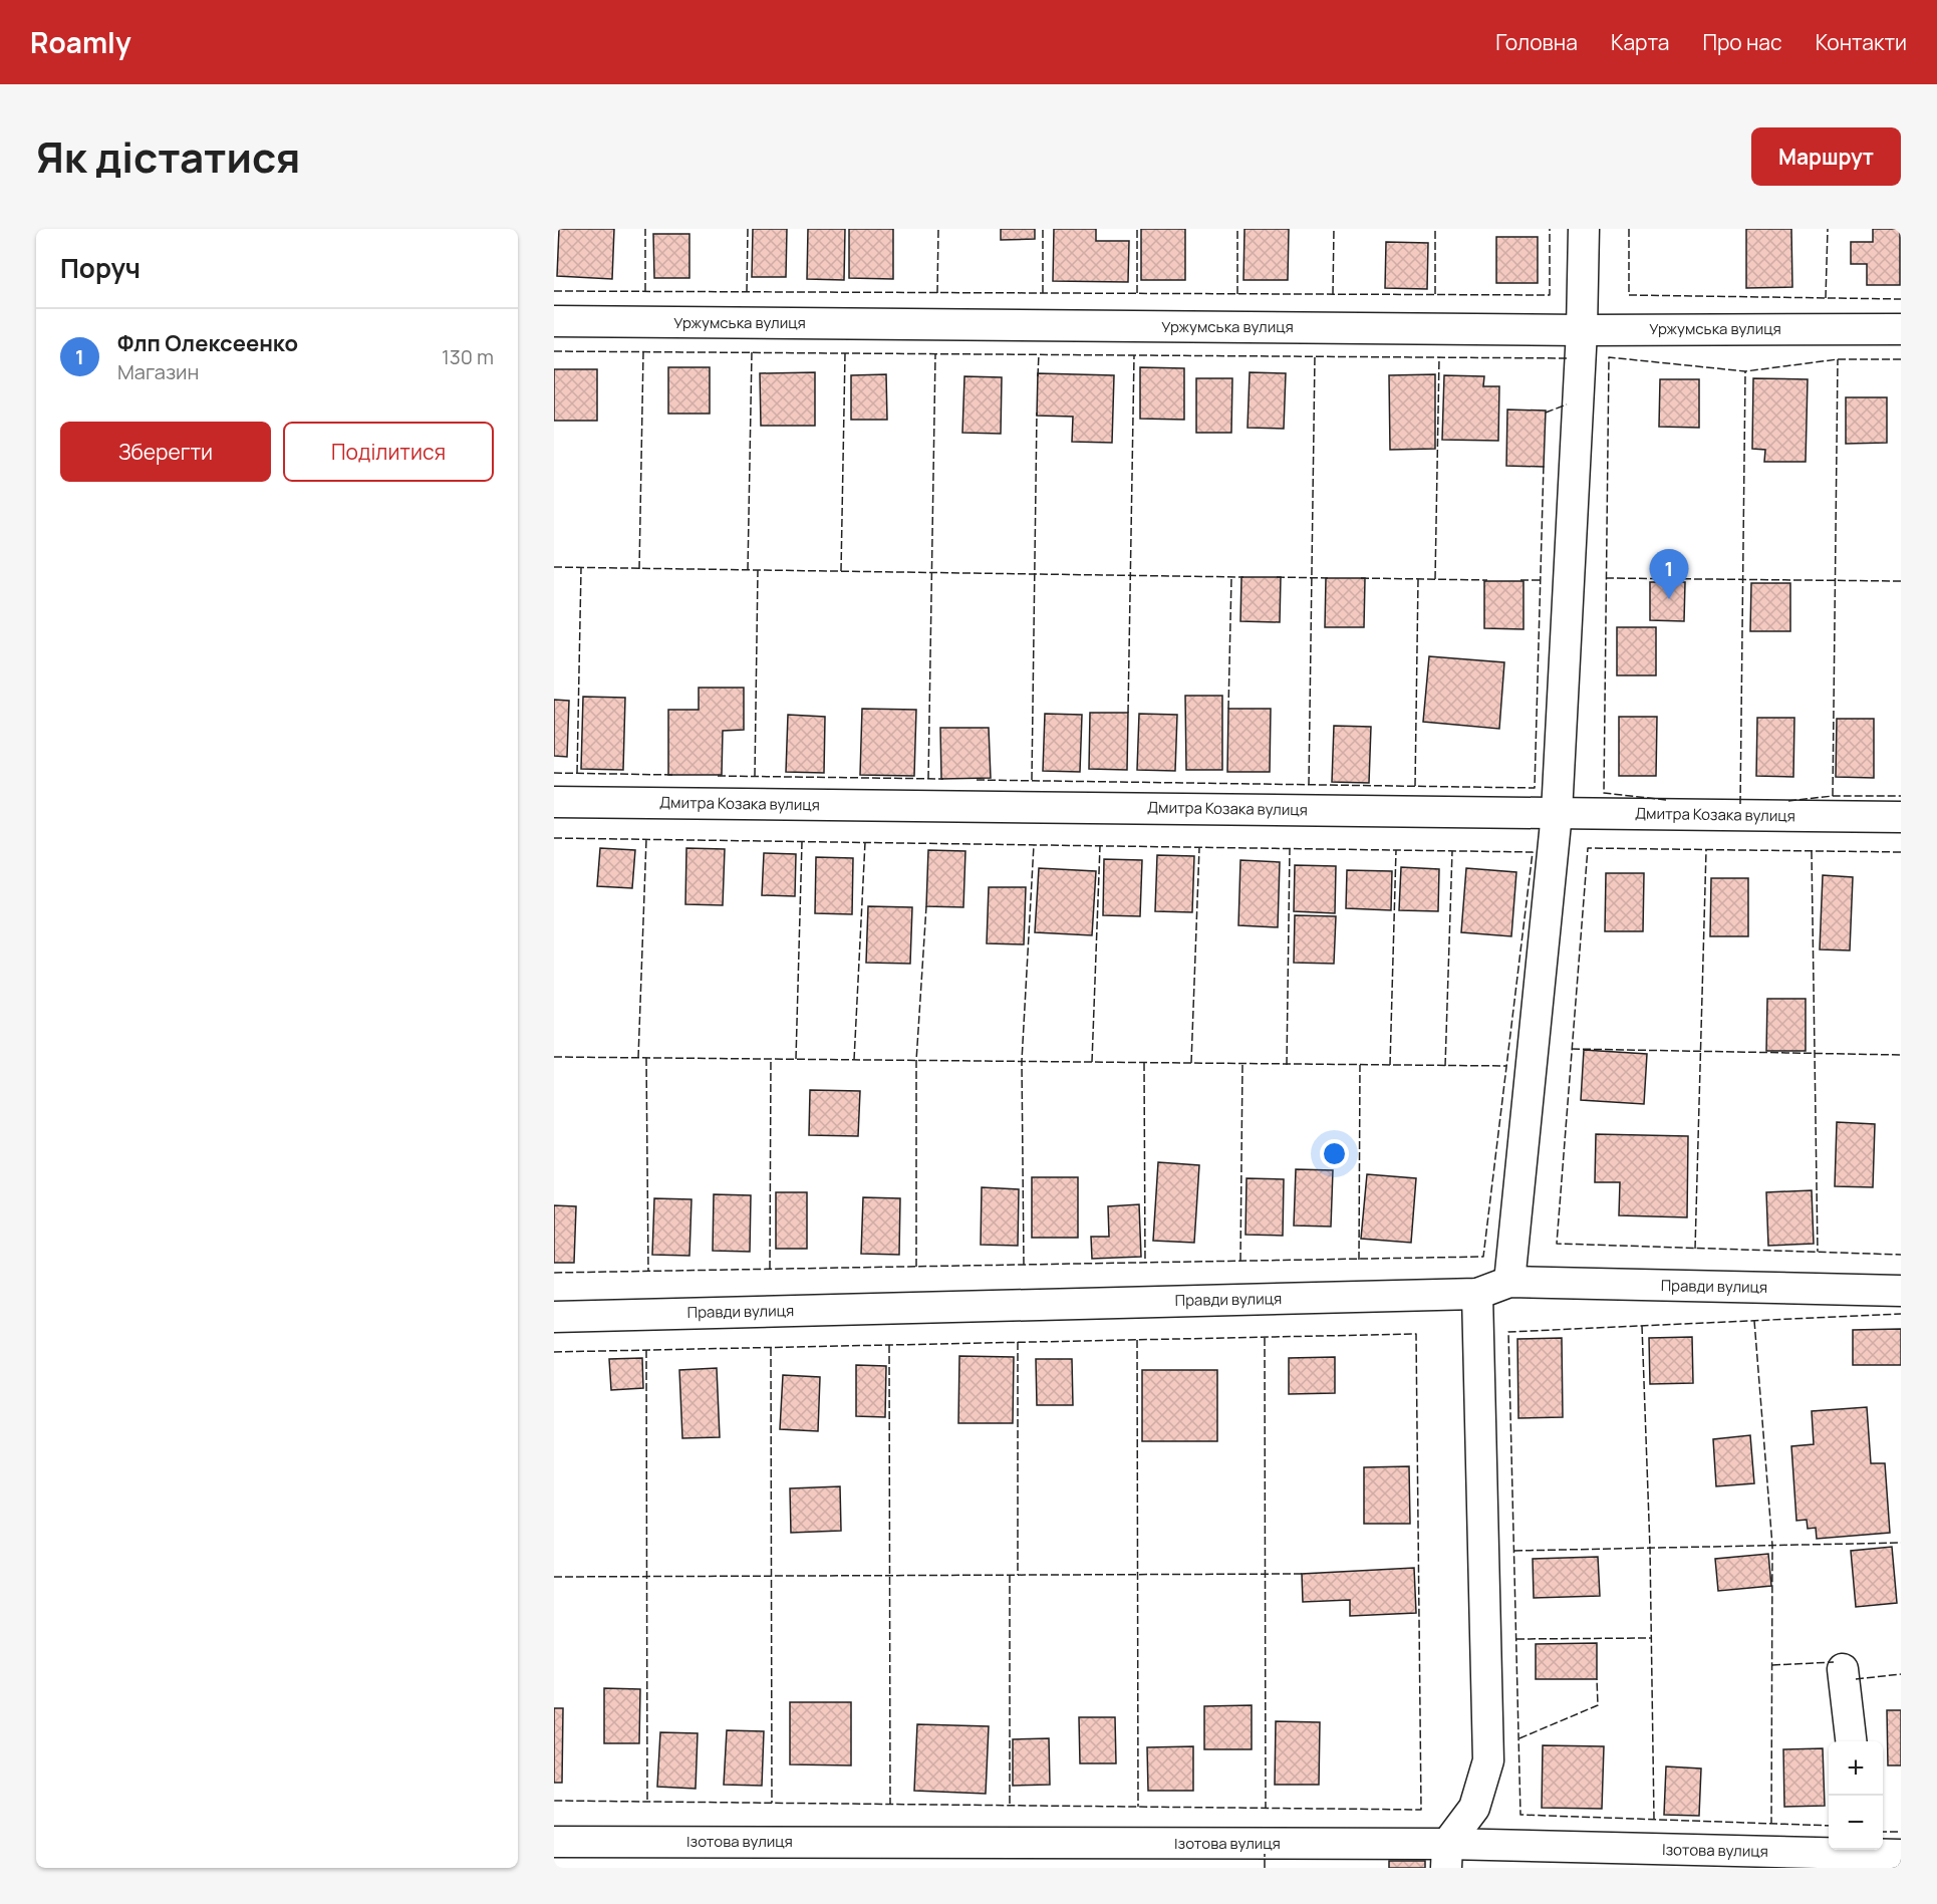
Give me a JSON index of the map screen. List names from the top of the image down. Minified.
{"streets":{"street":["Уржумська вулиця","Дмитра Козака вулиця","Правди вулиця","Ізотова вулиця"]},"page":{"header":"Roamly","nav":["Головна","Карта","Про нас","Контакти"],"title":"Як дістатися","buttons":["Маршрут",["Зберегти","Поділитися"]],"heading":"Поруч","list":[{"mark":"1","name":"Флп Олексеенко","note":"Магазин","value":"130 m"}],"pins":"1","map_buttons":["+","−"]}}
